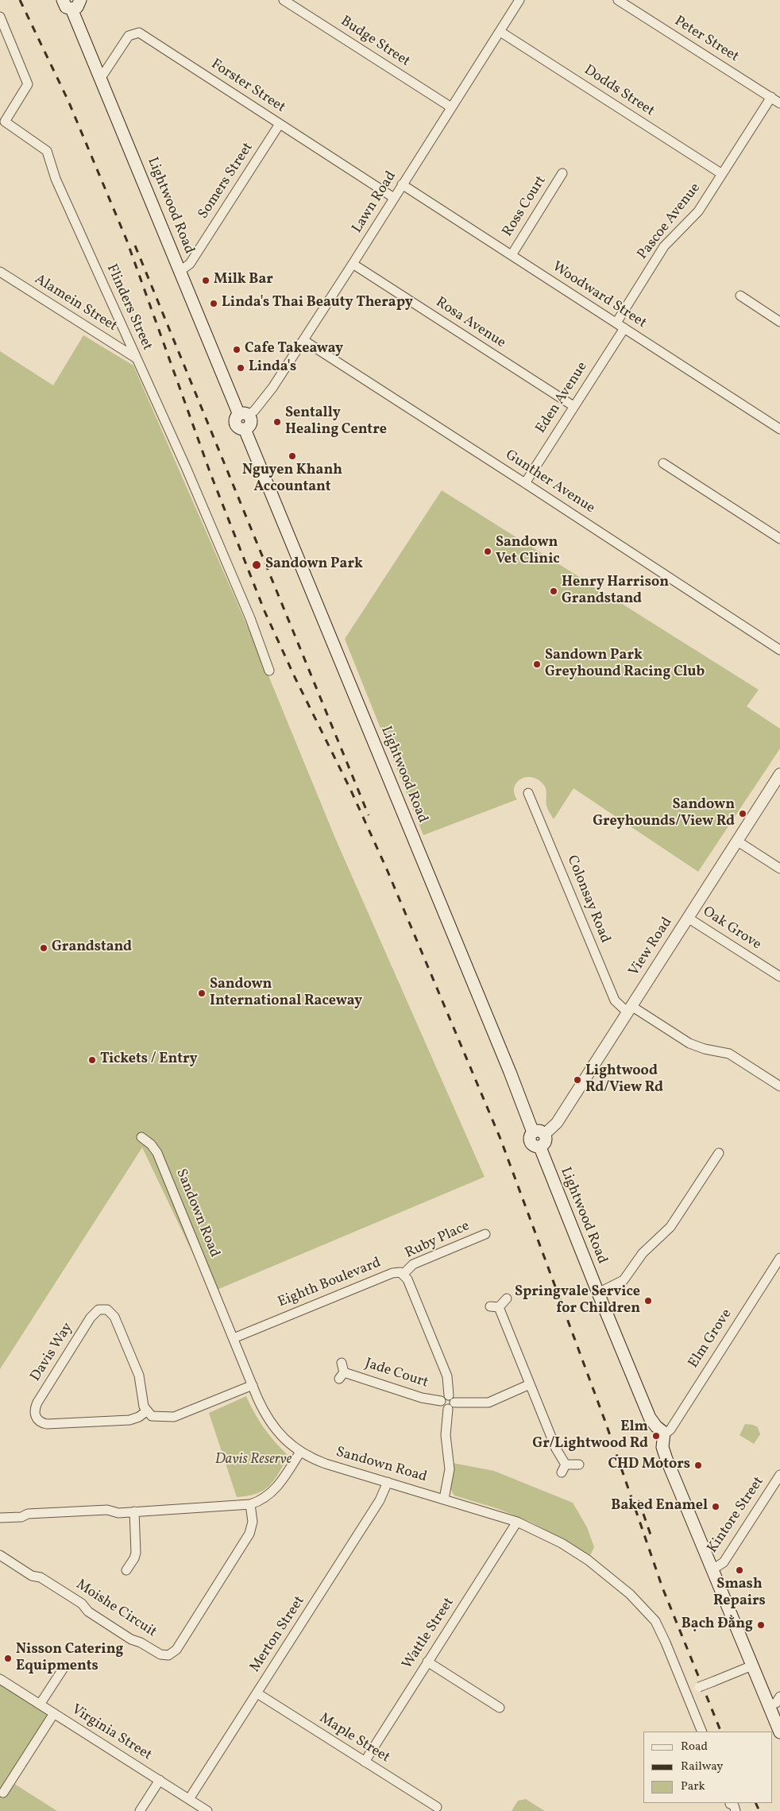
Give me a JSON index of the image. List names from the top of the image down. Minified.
{"streets":{"main road":["Lightwood Road"],"street":["Peter Street","Budge Street","Forster Street","Dodds Street","Somers Street","Lawn Road","Ross Court","Pascoe Avenue","Woodward Street","Alamein Street","Flinders Street","Rosa Avenue","Eden Avenue","Gunther Avenue","Colonsay Road","Oak Grove","View Road","Sandown Road","Ruby Place","Eighth Boulevard","Elm Grove","Davis Way","Jade Court","Kintore Street","Moishe Circuit","Wattle Street","Merton Street","Virginia Street","Maple Street"]},"crossings":[["Peter Street","Pascoe Avenue"],["Budge Street","Lawn Road"],["Forster Street","Somers Street"],["Forster Street","Lawn Road"],["Forster Street","Lightwood Road"],["Dodds Street","Lawn Road"],["Dodds Street","Pascoe Avenue"],["Somers Street","Lightwood Road"],["Lawn Road","Lightwood Road"],["Lawn Road","Woodward Street"],["Lawn Road","Rosa Avenue"],["Lawn Road","Gunther Avenue"],["Lightwood Road","View Road"],["Lightwood Road","Elm Grove"],["Ross Court","Woodward Street"],["Pascoe Avenue","Woodward Street"],["Woodward Street","Eden Avenue"],["Alamein Street","Flinders Street"],["Rosa Avenue","Eden Avenue"],["Eden Avenue","Gunther Avenue"],["Colonsay Road","View Road"],["Oak Grove","View Road"],["Sandown Road","Eighth Boulevard"],["Sandown Road","Wattle Street"],["Sandown Road","Merton Street"],["Ruby Place","Eighth Boulevard"],["Eighth Boulevard","Jade Court"],["Wattle Street","Maple Street"],["Merton Street","Virginia Street"],["Merton Street","Maple Street"]],"parks":["Davis Reserve"],"places":["Milk Bar","Linda's Thai Beauty Therapy","Cafe Takeaway","Linda's","Sentally Healing Centre","Nguyen Khanh Accountant","Sandown Vet Clinic","Sandown Park","Henry Harrison Grandstand","Sandown Park Greyhound Racing Club","Sandown Greyhounds/View Rd","Grandstand","Sandown International Raceway","Tickets / Entry","Lightwood Rd/View Rd","Springvale Service for Children","Elm Gr/Lightwood Rd","CHD Motors","Baked Enamel","Smash Repairs","Bạch Đằng","Nisson Catering Equipments"],"legend":["Road","Railway","Park"]}
